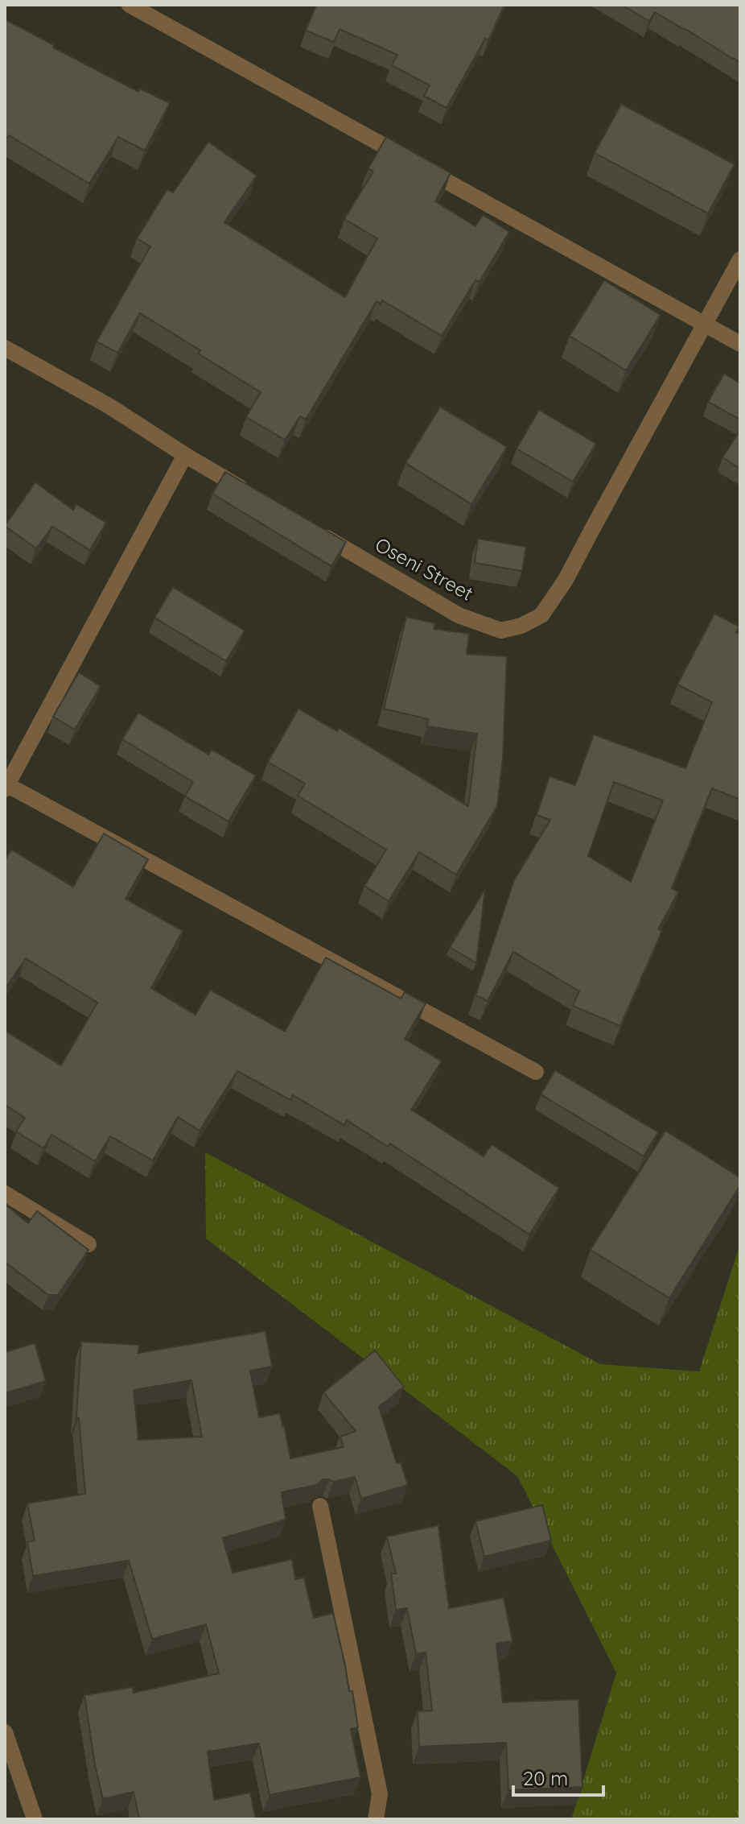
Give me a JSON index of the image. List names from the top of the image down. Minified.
{"streets":{"street":["Oseni Street"]},"scale_bar":"20 m"}
